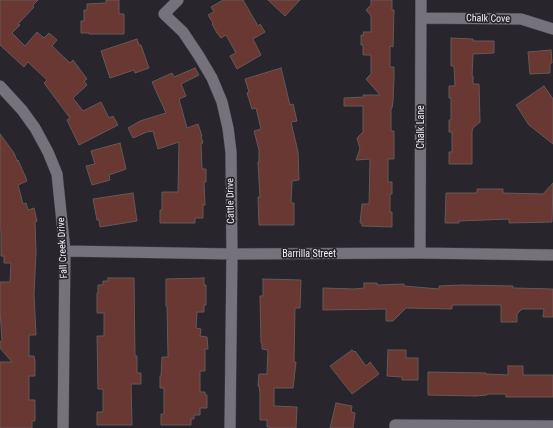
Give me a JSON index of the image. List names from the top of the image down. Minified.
{"streets":{"street":["Chalk Cove","Chalk Lane","Cattle Drive","Fall Creek Drive","Barrilla Street"]},"crossings":[["Chalk Cove","Chalk Lane"],["Chalk Lane","Barrilla Street"],["Cattle Drive","Barrilla Street"],["Fall Creek Drive","Barrilla Street"]]}
